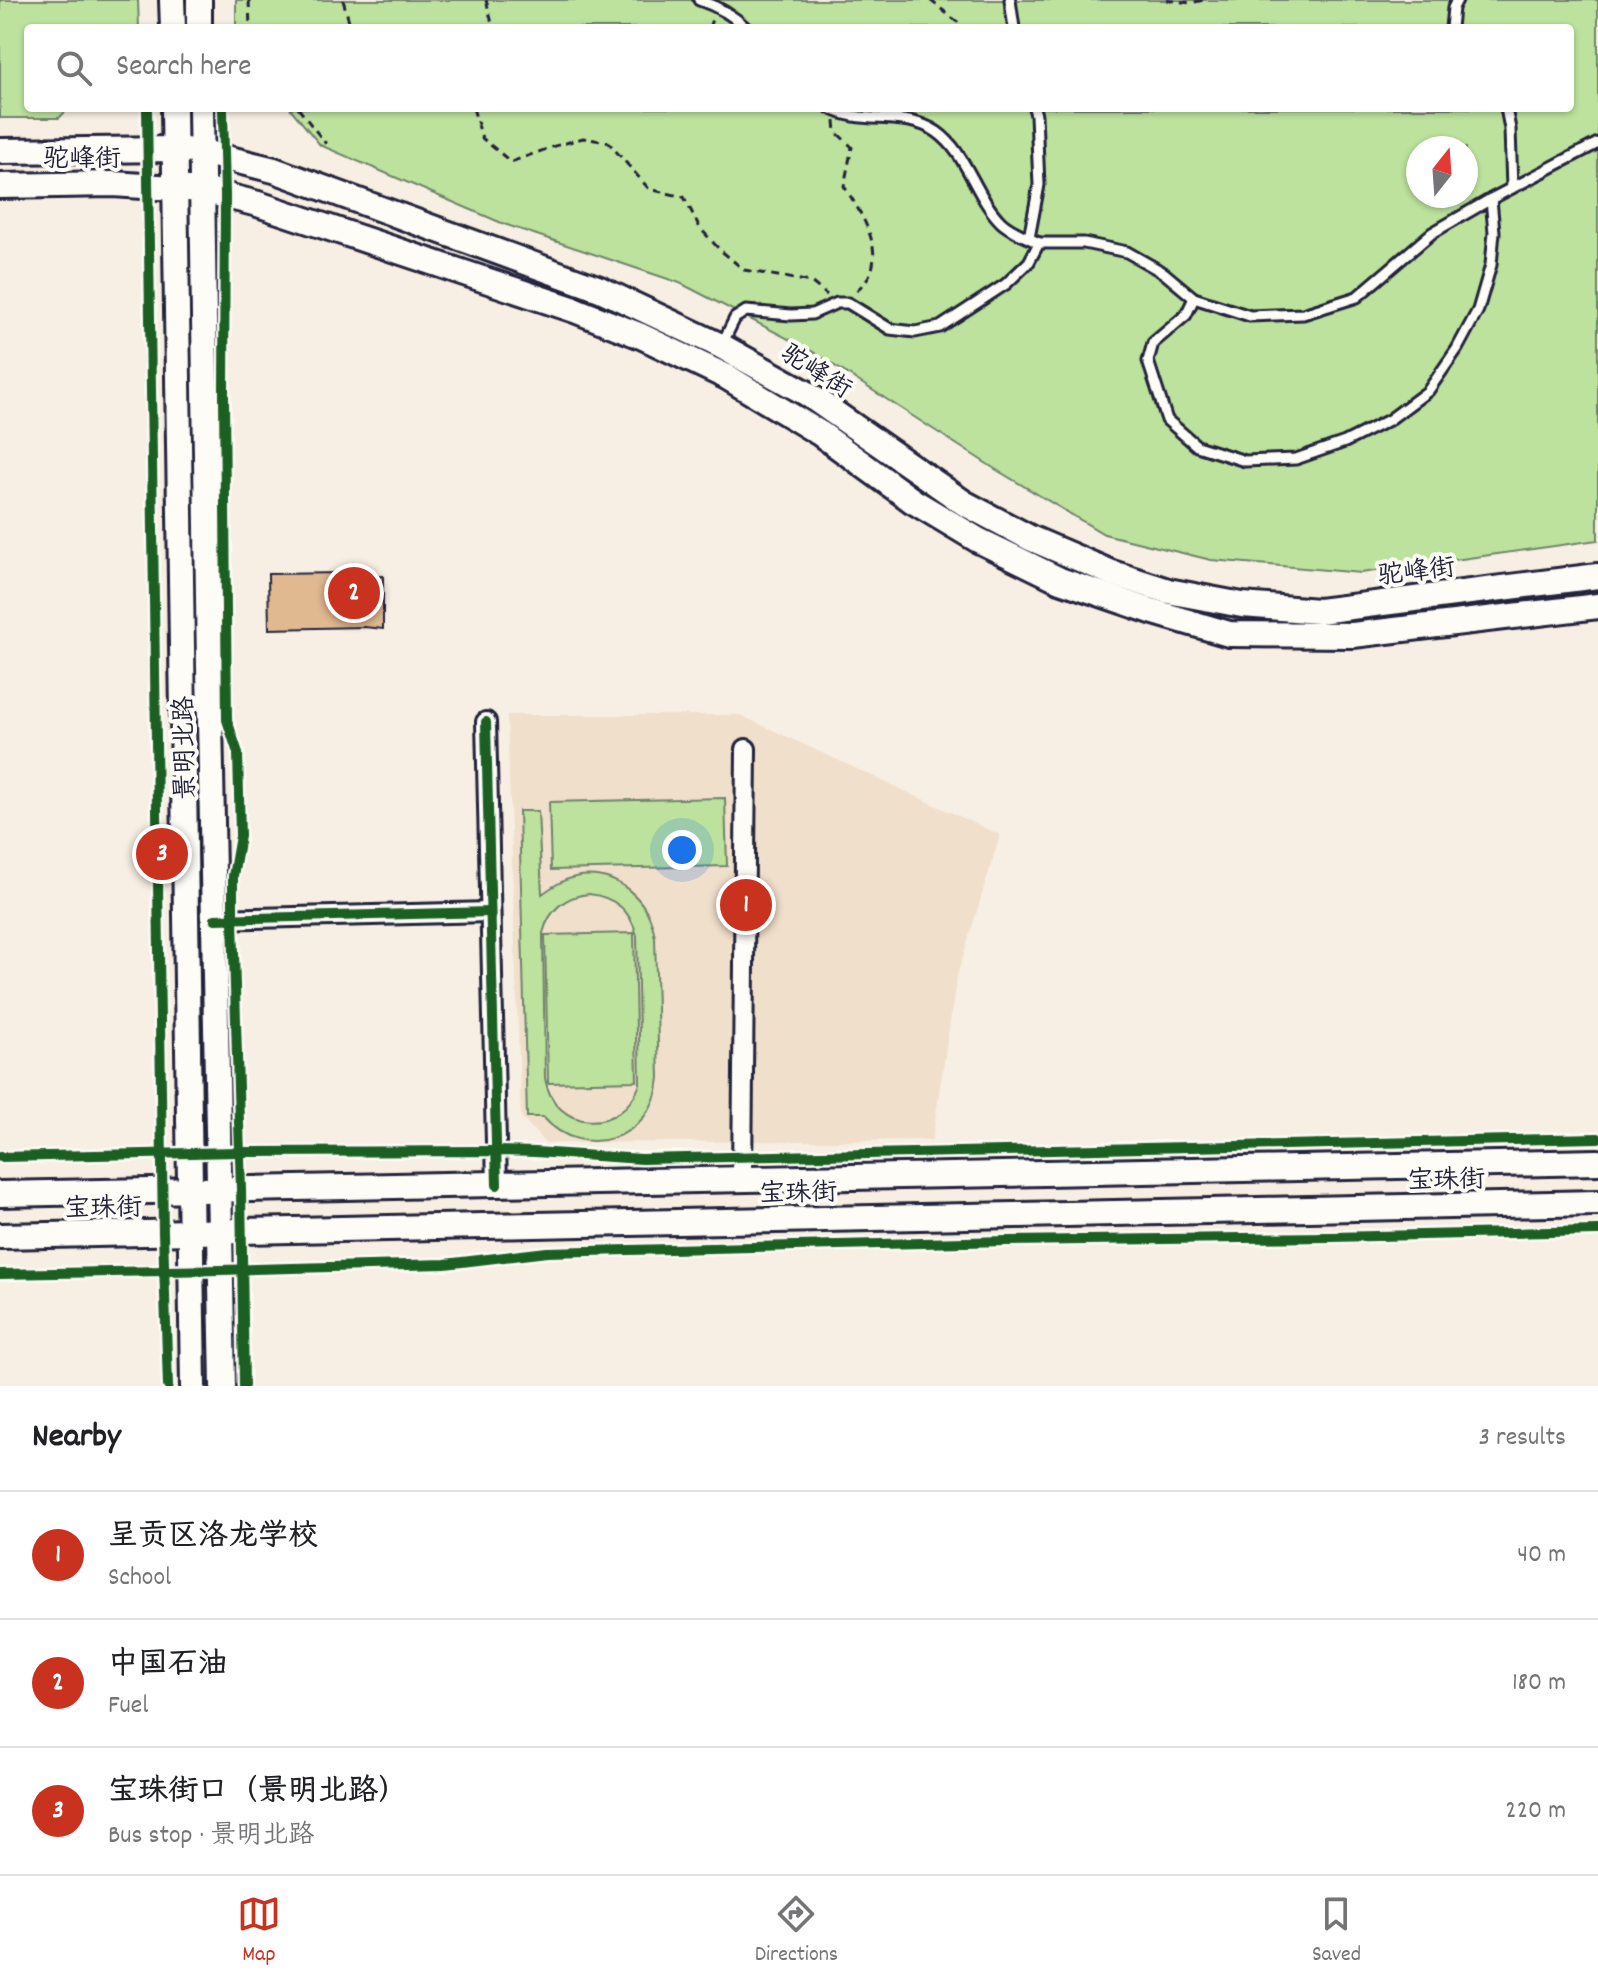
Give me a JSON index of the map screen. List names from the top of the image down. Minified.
{"streets":{"main road":["驼峰街","景明北路","宝珠街"]},"crossings":[["驼峰街","景明北路"],["景明北路","宝珠街"]],"north":"top","page":{"search":"Search here","pins":["2","3","1"],"heading":["Nearby","3 results"],"list":[{"mark":"1","name":"呈贡区洛龙学校","note":"School","value":"40 m"},{"mark":"2","name":"中国石油","note":"Fuel","value":"180 m"},{"mark":"3","name":"宝珠街口（景明北路）","note":"Bus stop · 景明北路","value":"220 m"}],"nav":["Map","Directions","Saved"]}}
